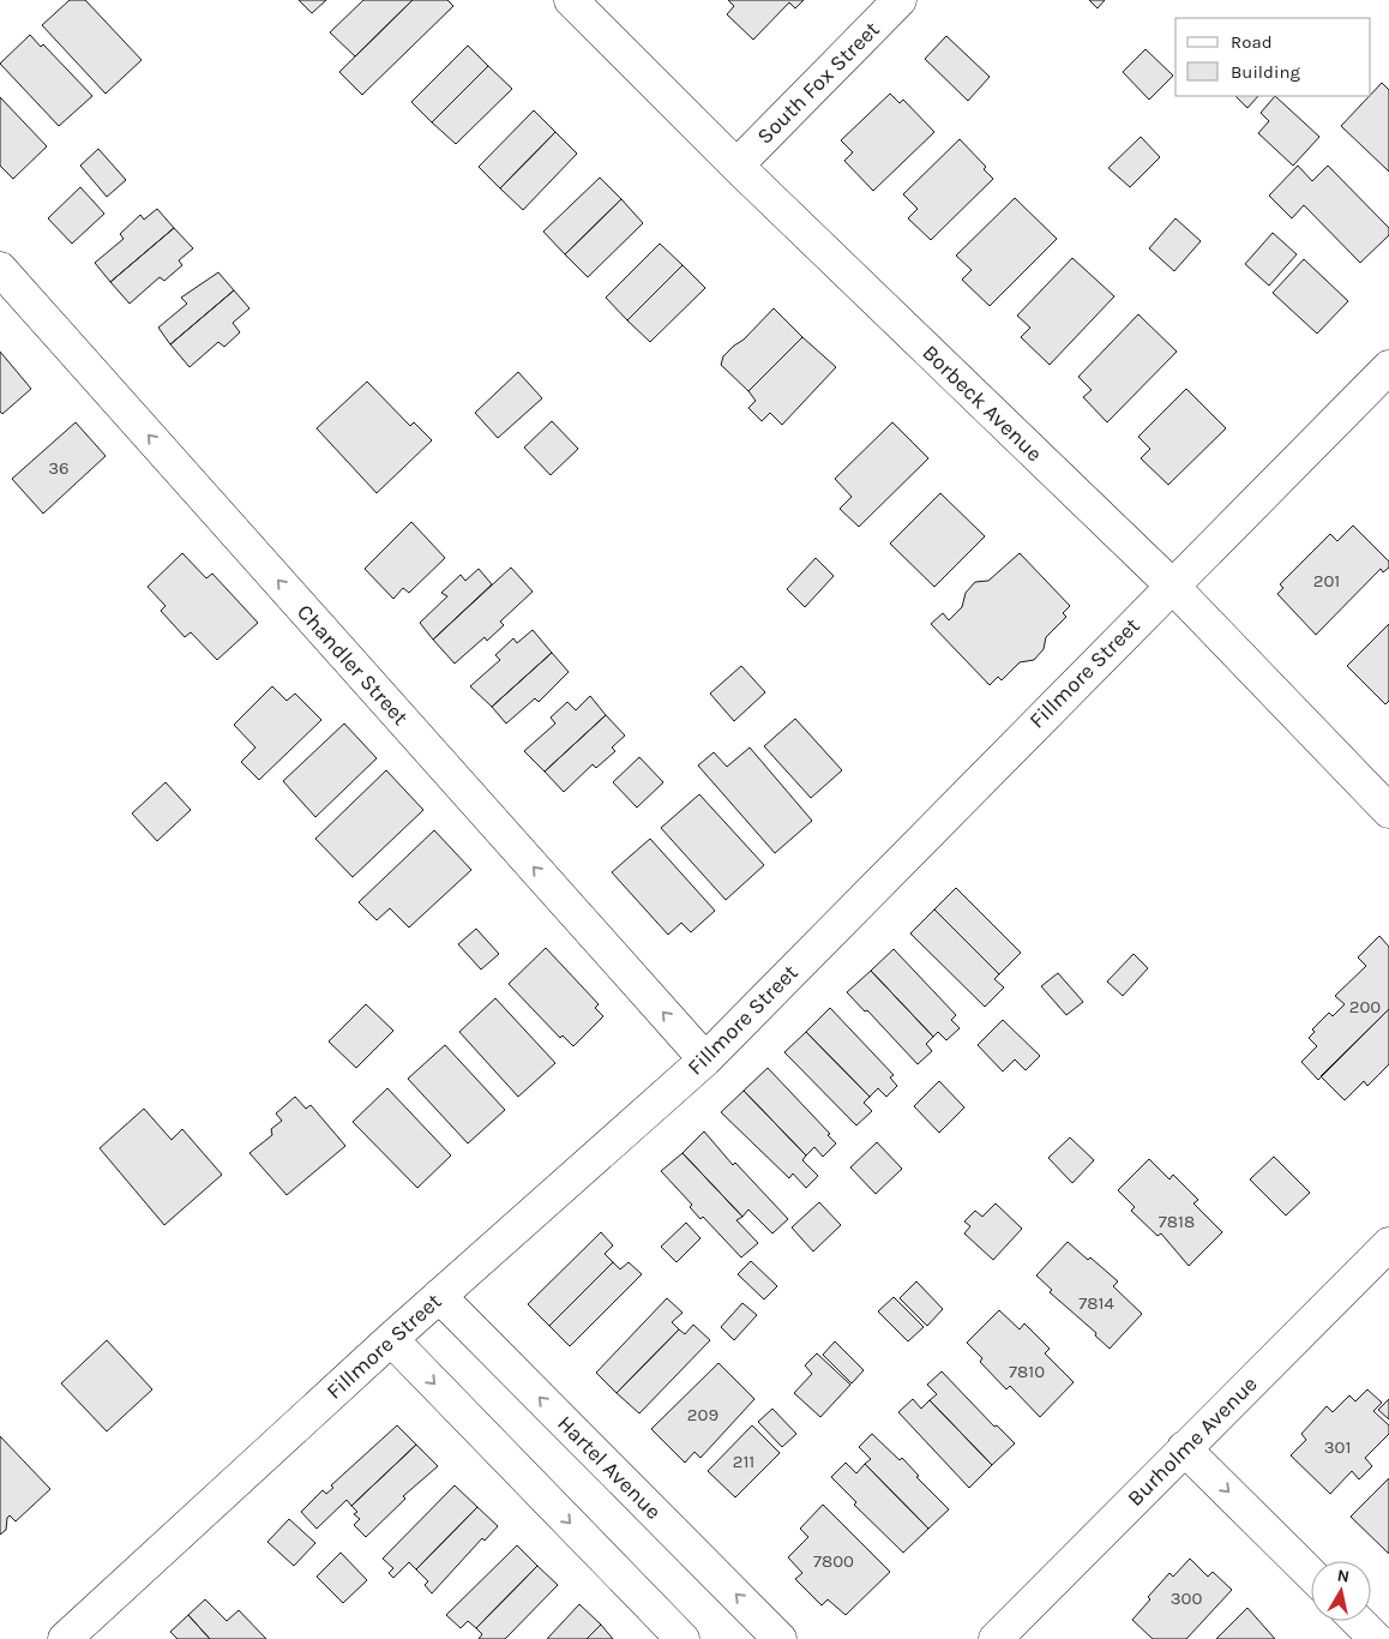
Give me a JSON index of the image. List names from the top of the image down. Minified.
{"streets":{"street":["South Fox Street","Borbeck Avenue","Chandler Street","Fillmore Street","Burholme Avenue","Hartel Avenue"]},"crossings":[["South Fox Street","Borbeck Avenue"],["Borbeck Avenue","Fillmore Street"],["Chandler Street","Fillmore Street"],["Fillmore Street","Hartel Avenue"]],"one_way":["Chandler Street"],"house_numbers":["36","201","200","7818","7814","7810","209","301","211","7800","300"],"legend":["Road","Building"],"north":"top"}
